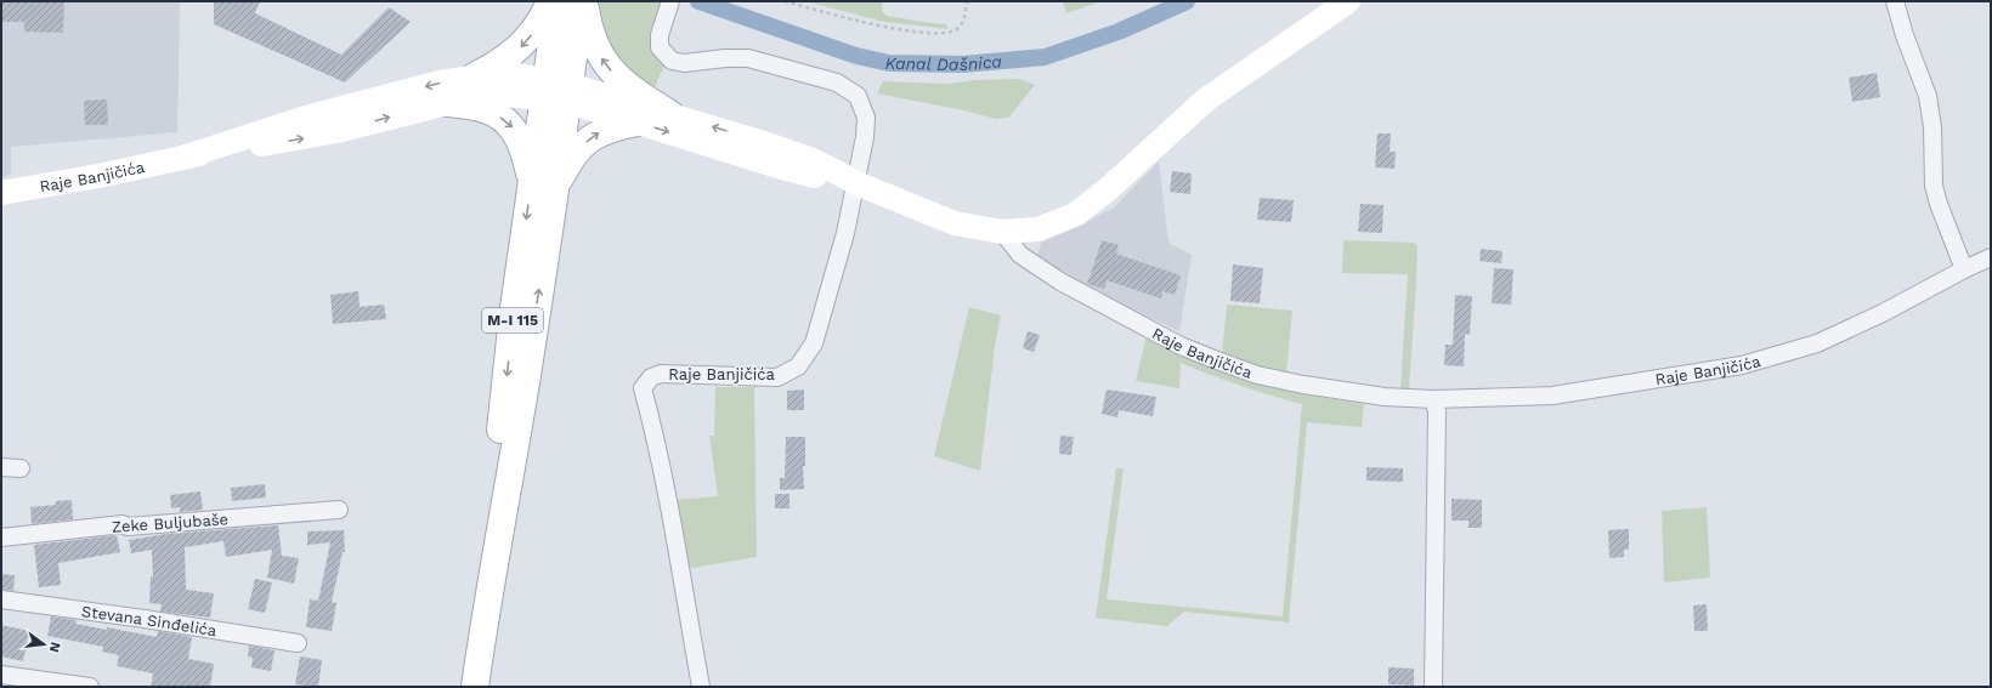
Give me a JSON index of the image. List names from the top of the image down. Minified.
{"streets":{"main road":["Raje Banjičića","M-I 115"],"street":["Zeke Buljubaše","Stevana Sinđelića"]},"water":["Kanal Dašnica"],"north":"right"}
